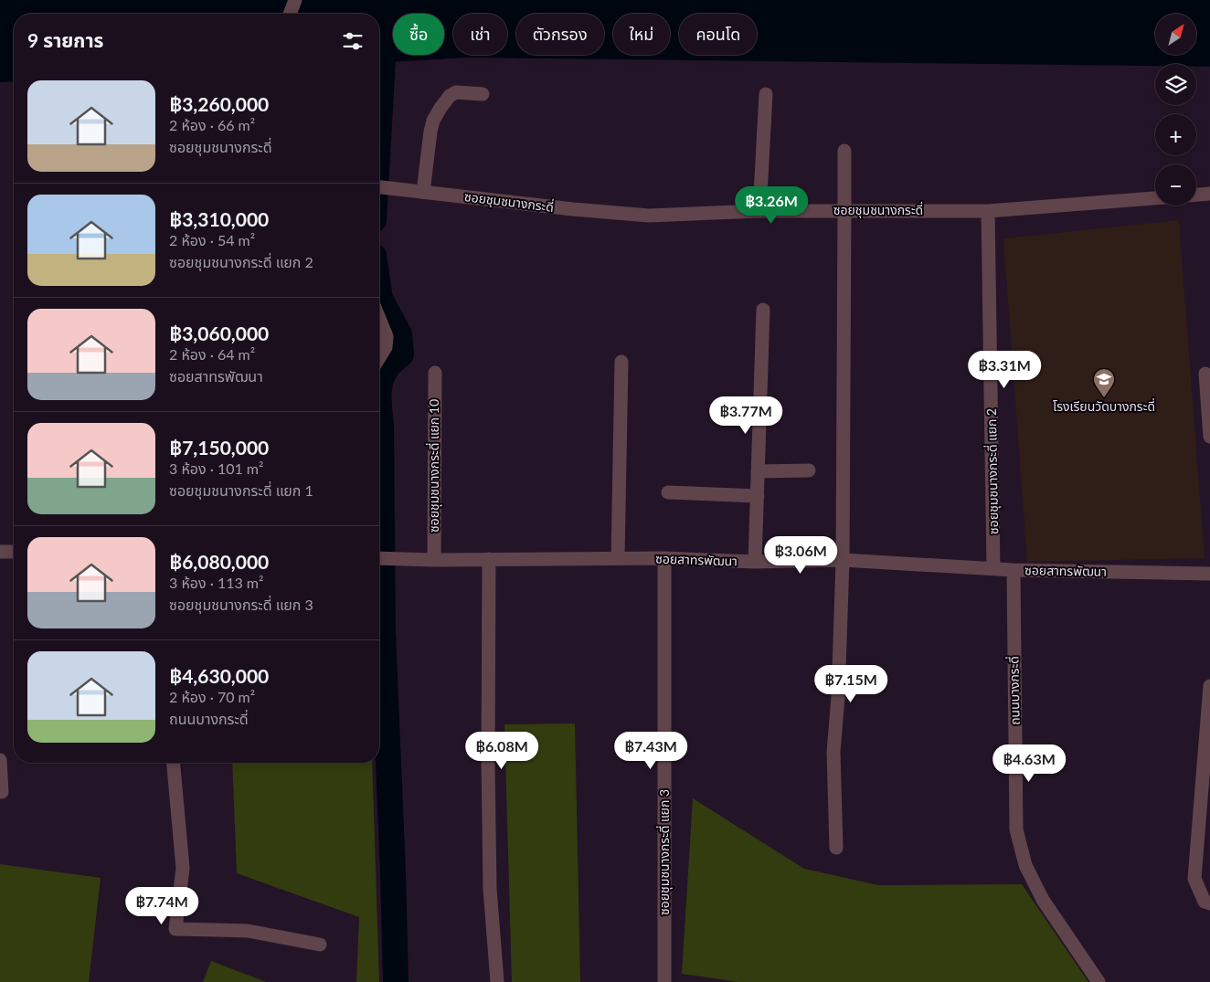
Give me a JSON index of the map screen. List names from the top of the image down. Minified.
{"streets":{"street":["ซอยชุมชนางกระดี่","ซอยชุมชนางกระดี่ แยก 10","ซอยชุมชนางกระดี่ แยก 2","ซอยสาทรพัฒนา","ถนนบางกระดี่","ซอยชุมชนางกระดี่ แยก 3"]},"crossings":[["ซอยชุมชนางกระดี่","ซอยชุมชนางกระดี่ แยก 2"],["ซอยชุมชนางกระดี่ แยก 10","ซอยสาทรพัฒนา"],["ซอยชุมชนางกระดี่ แยก 2","ซอยสาทรพัฒนา"],["ซอยสาทรพัฒนา","ถนนบางกระดี่"],["ซอยสาทรพัฒนา","ซอยชุมชนางกระดี่ แยก 3"]],"places":{"school or university":["โรงเรียนวัดบางกระดี่"]},"north":"top right","page":{"map_buttons":["+","−"],"chip":["ซื้อ","เช่า","ตัวกรอง","ใหม่","คอนโด"],"heading":"9 รายการ","list":[{"name":"฿3,260,000","note":"2 ห้อง · 66 m² · ซอยชุมชนางกระดี่"},{"name":"฿3,310,000","note":"2 ห้อง · 54 m² · ซอยชุมชนางกระดี่ แยก 2"},{"name":"฿3,060,000","note":"2 ห้อง · 64 m² · ซอยสาทรพัฒนา"},{"name":"฿7,150,000","note":"3 ห้อง · 101 m² · ซอยชุมชนางกระดี่ แยก 1"},{"name":"฿6,080,000","note":"3 ห้อง · 113 m² · ซอยชุมชนางกระดี่ แยก 3"},{"name":"฿4,630,000","note":"2 ห้อง · 70 m² · ถนนบางกระดี่"}],"price":["฿3.26M","฿3.31M","฿3.77M","฿3.06M","฿7.15M","฿6.08M","฿7.43M","฿4.63M","฿7.74M"]}}
